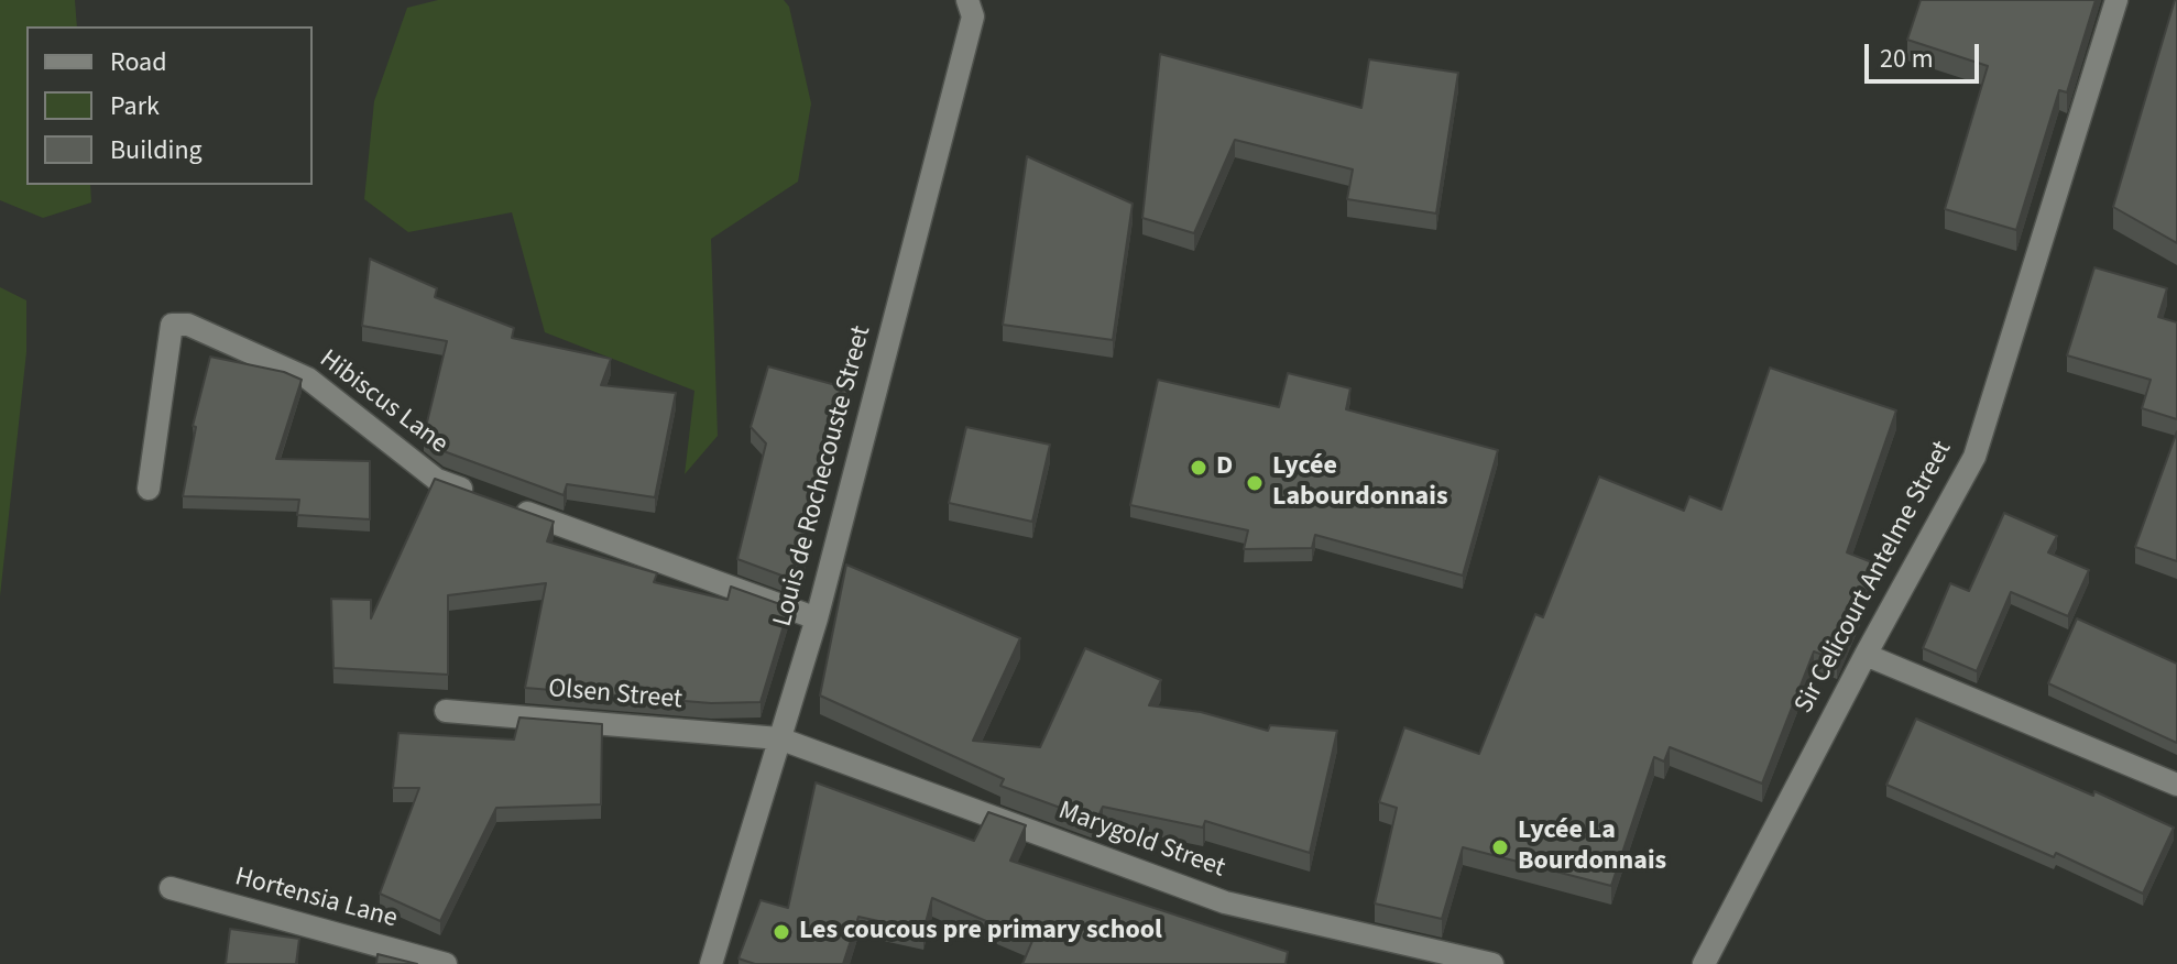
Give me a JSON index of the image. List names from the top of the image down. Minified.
{"streets":{"street":["Hibiscus Lane","Louis de Rochecouste Street","Sir Celicourt Antelme Street","Olsen Street","Marygold Street","Hortensia Lane"]},"crossings":[["Hibiscus Lane","Louis de Rochecouste Street"],["Louis de Rochecouste Street","Olsen Street"],["Louis de Rochecouste Street","Marygold Street"],["Olsen Street","Marygold Street"]],"places":["D","Lycée Labourdonnais","Lycée La Bourdonnais","Les coucous pre primary school"],"legend":["Road","Park","Building"],"scale_bar":"20 m"}
